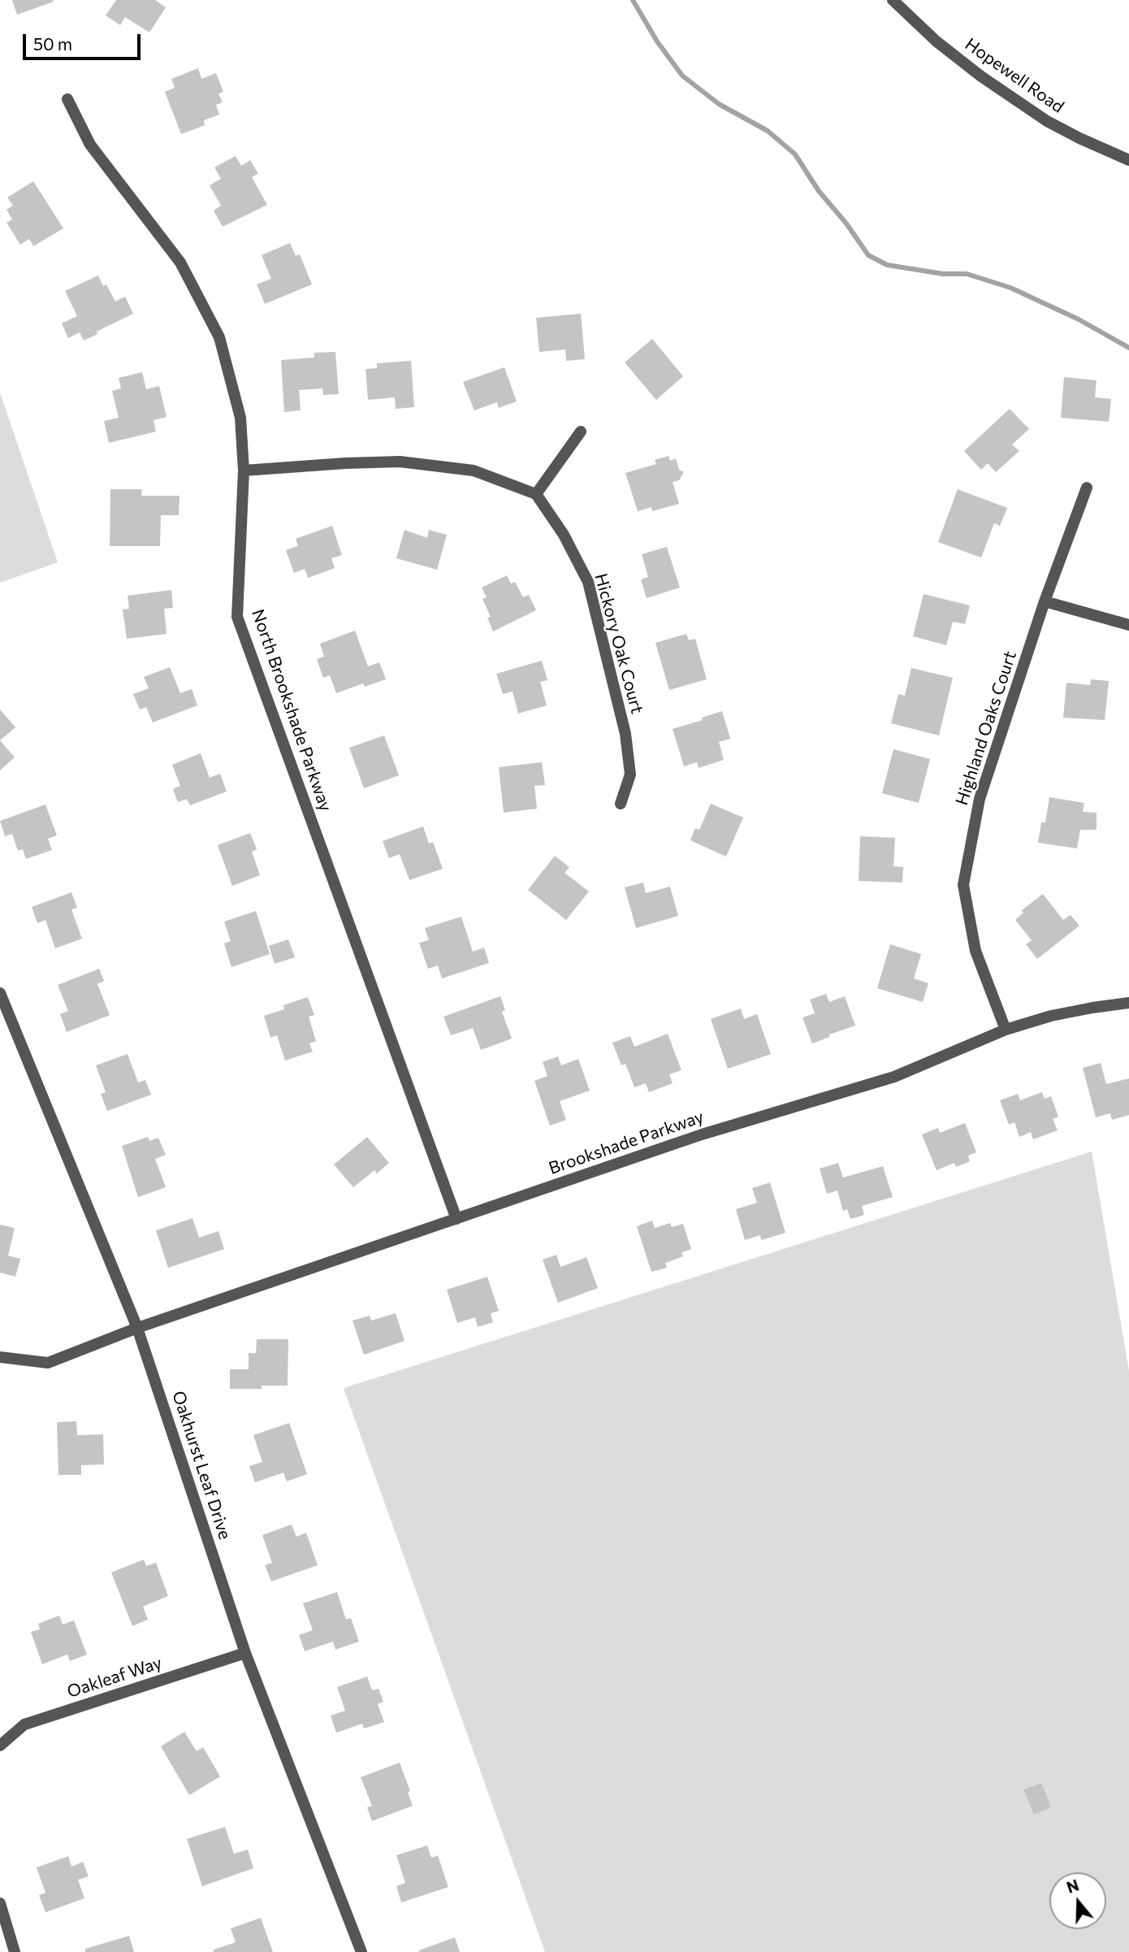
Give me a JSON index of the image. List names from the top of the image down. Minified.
{"streets":{"street":["Hopewell Road","Hickory Oak Court","North Brookshade Parkway","Highland Oaks Court","Brookshade Parkway","Oakhurst Leaf Drive","Oakleaf Way"]},"crossings":[["North Brookshade Parkway","Brookshade Parkway"],["Highland Oaks Court","Brookshade Parkway"],["Brookshade Parkway","Oakhurst Leaf Drive"],["Oakhurst Leaf Drive","Oakleaf Way"]],"scale_bar":"50 m","north":"top"}
